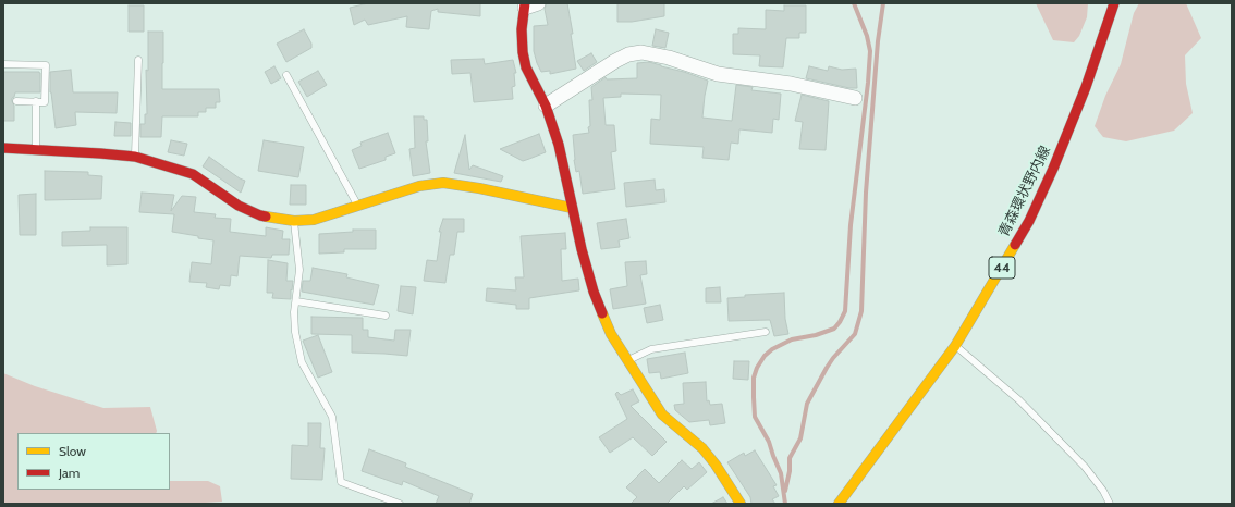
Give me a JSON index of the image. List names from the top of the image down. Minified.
{"streets":{"street":["青森環状野内線","44"]},"legend":["Slow","Jam"]}
